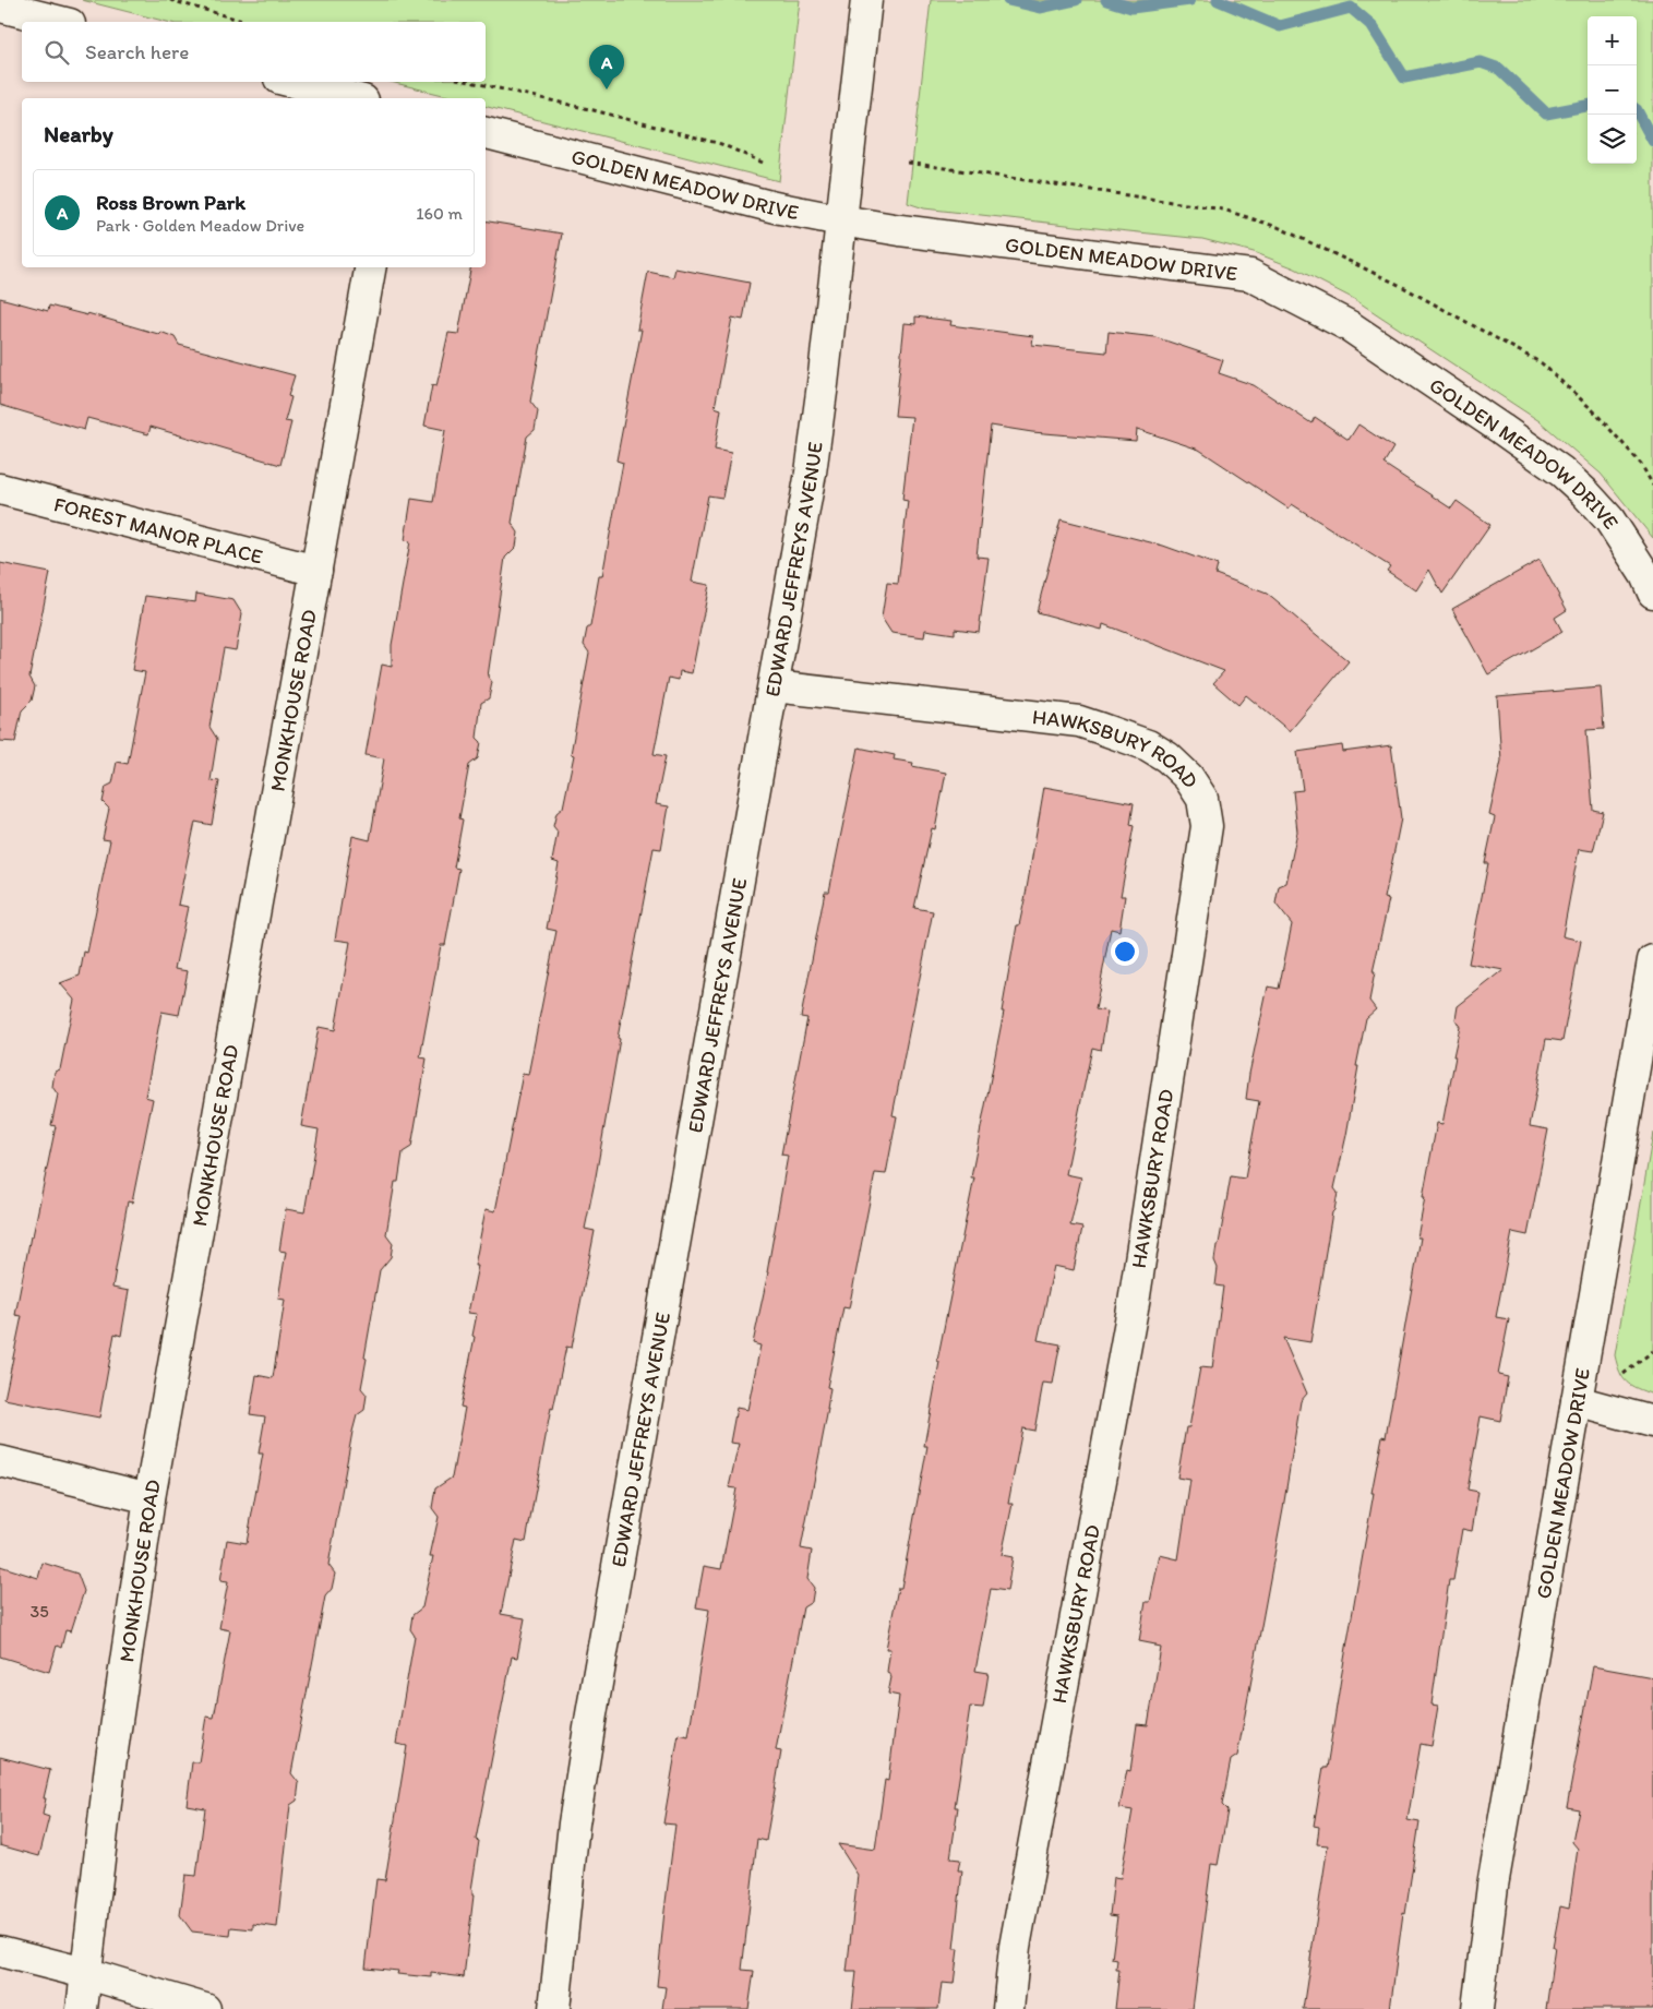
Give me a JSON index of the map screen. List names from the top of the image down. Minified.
{"streets":{"street":["GOLDEN MEADOW DRIVE","FOREST MANOR PLACE","EDWARD JEFFREYS AVENUE","MONKHOUSE ROAD","HAWKSBURY ROAD"]},"crossings":[["GOLDEN MEADOW DRIVE","EDWARD JEFFREYS AVENUE"],["FOREST MANOR PLACE","MONKHOUSE ROAD"],["EDWARD JEFFREYS AVENUE","HAWKSBURY ROAD"]],"house_numbers":["35"],"page":{"map_buttons":["+","−"],"search":"Search here","pins":"A","heading":"Nearby","list":[{"mark":"A","name":"Ross Brown Park","note":"Park · Golden Meadow Drive","value":"160 m"}]}}
